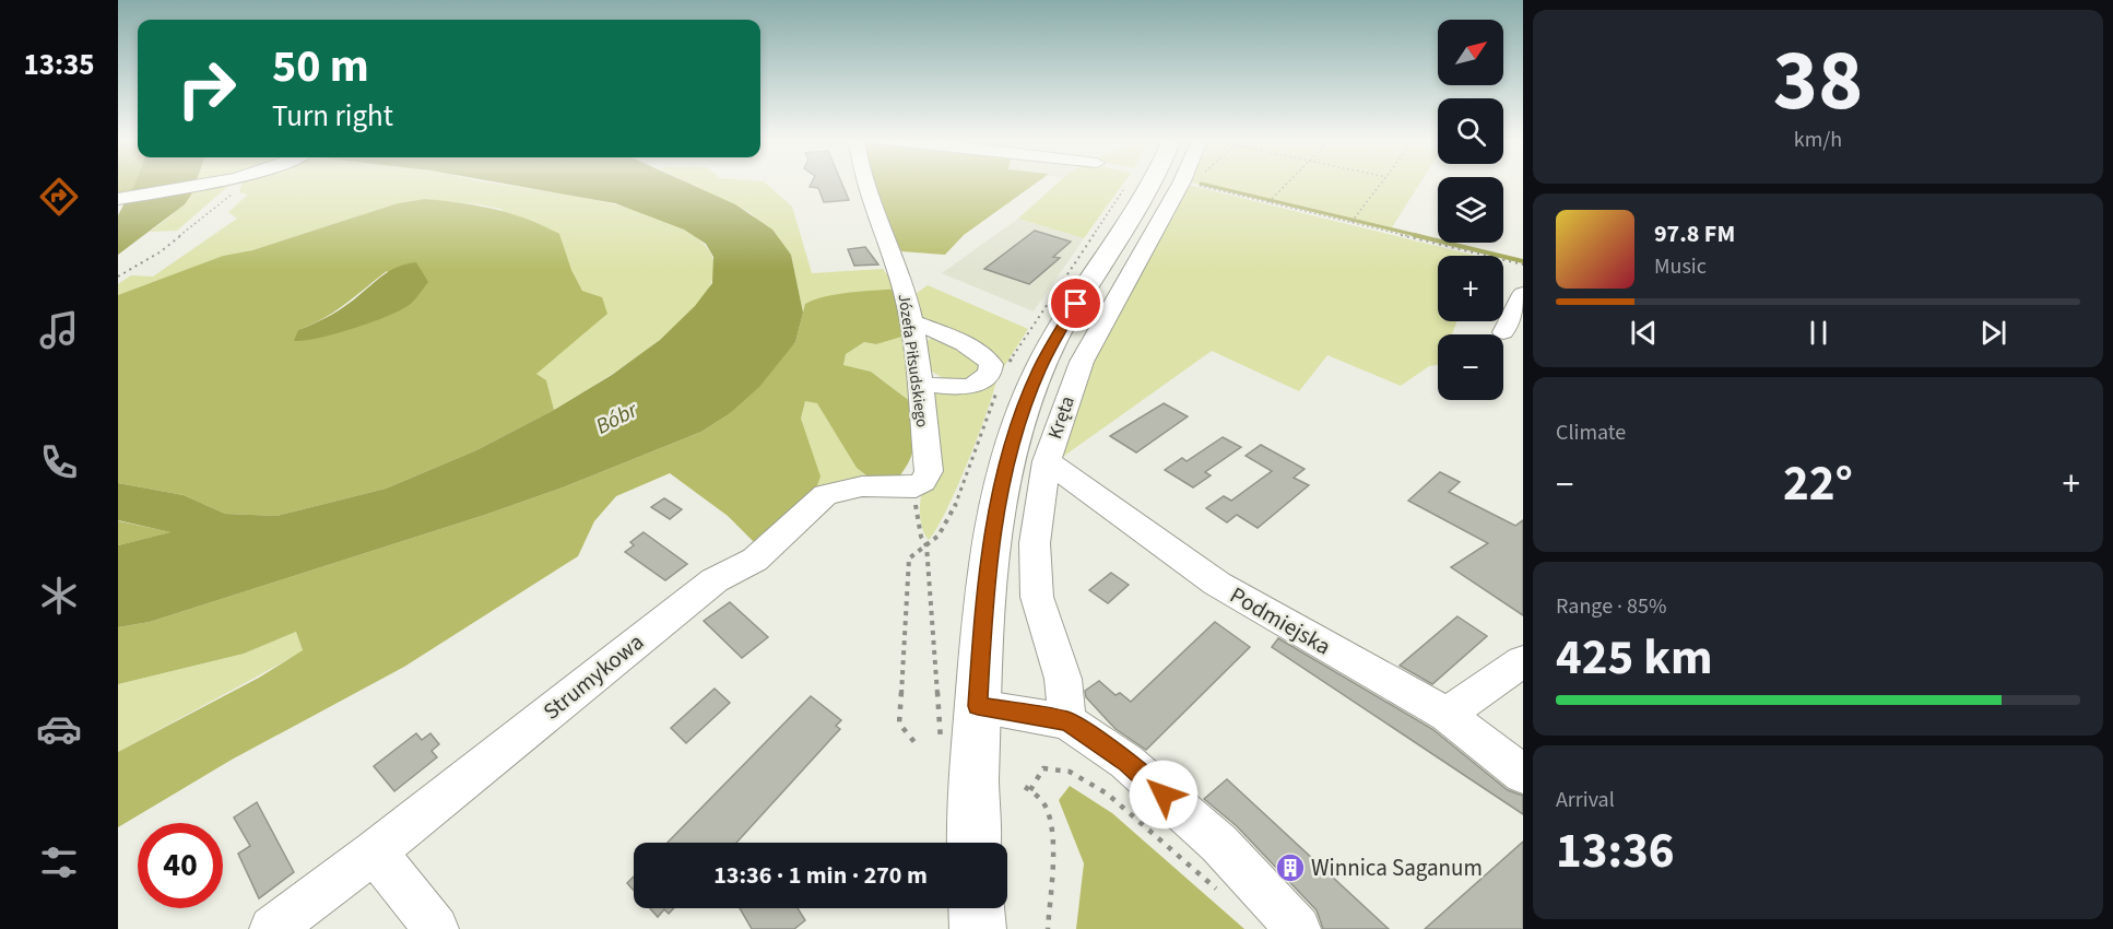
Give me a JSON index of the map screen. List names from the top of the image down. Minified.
{"streets":{"street":["Józefa Piłsudskiego","Kręta","Podmiejska","Strumykowa"]},"crossings":[["Józefa Piłsudskiego","Strumykowa"],["Kręta","Podmiejska"]],"water":["Bóbr"],"places":{"building":["Winnica Saganum"]},"north":"top right","page":{"tabs":"13:35","tile":[["38","km/h"],"Climate",["Range · 85%","425 km"],["Arrival","13:36"]],"map_buttons":["+","−"],"turn":["50 m","Turn right"],"song":["97.8 FM","Music"],"heat":["−","22°","+"],"limit":"40","trip":"13:36 · 1 min · 270 m"}}
